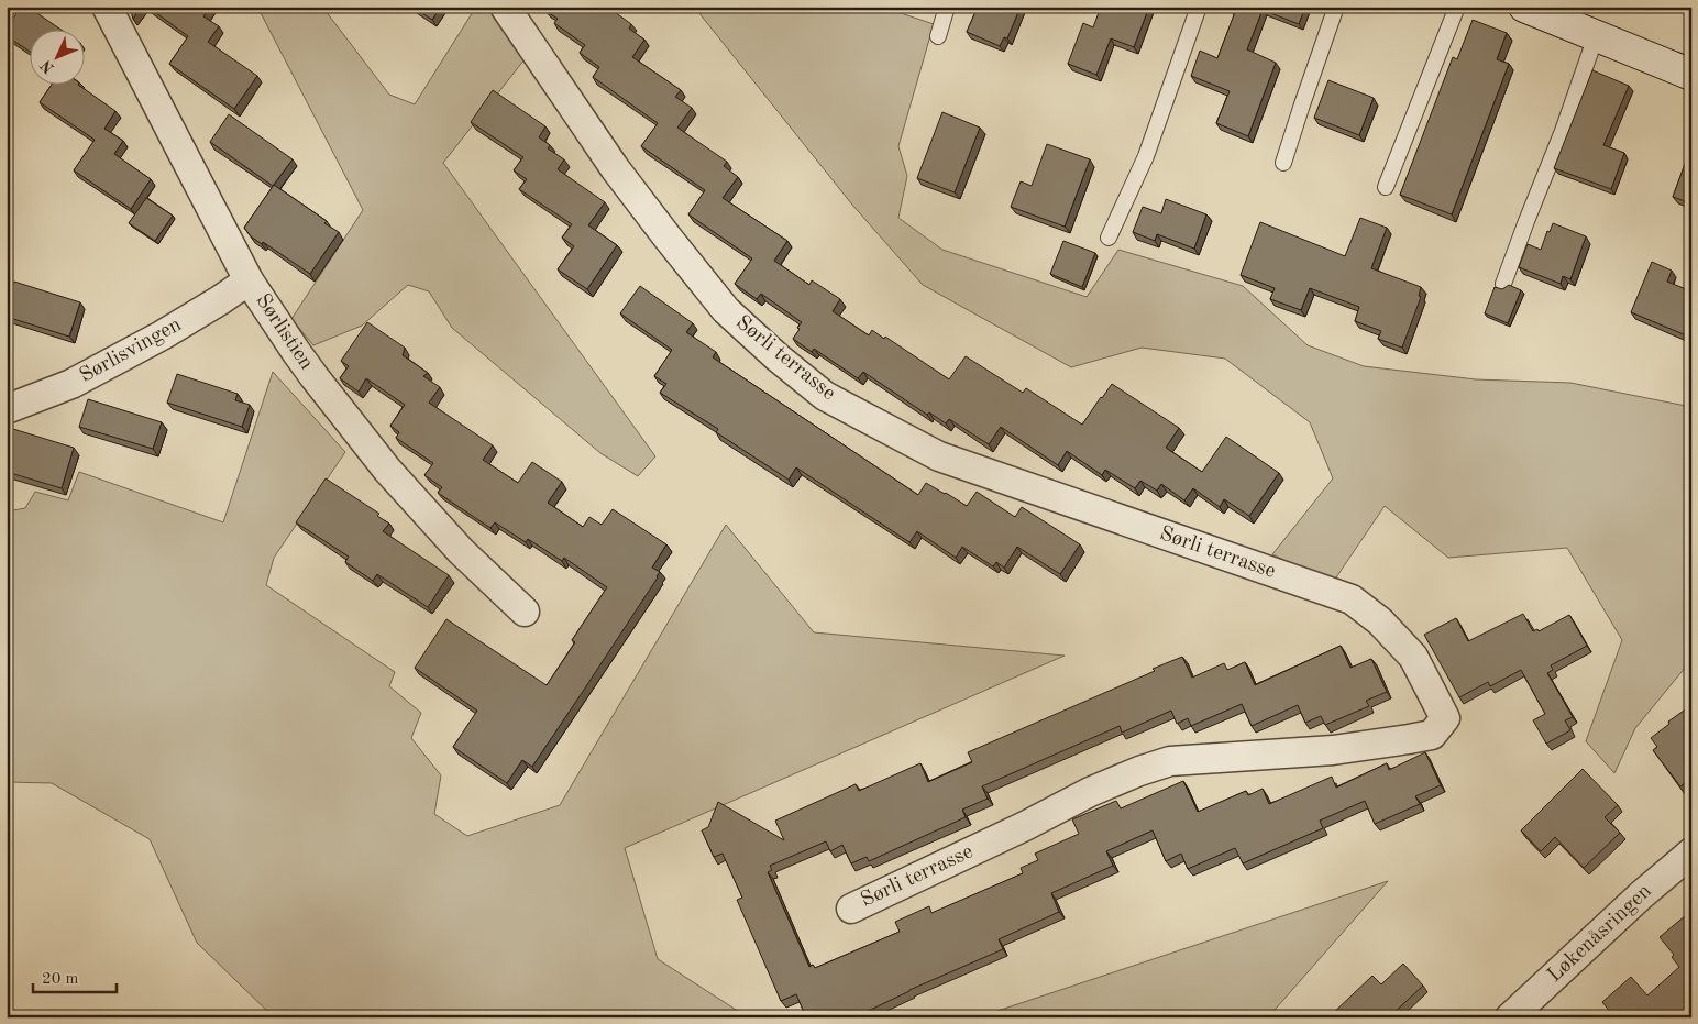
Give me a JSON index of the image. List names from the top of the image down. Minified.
{"streets":{"street":["Sørlistien","Sørlisvingen","Sørli terrasse","Løkenåsringen"]},"crossings":[["Sørlistien","Sørlisvingen"]],"scale_bar":"20 m","north":"bottom left"}
